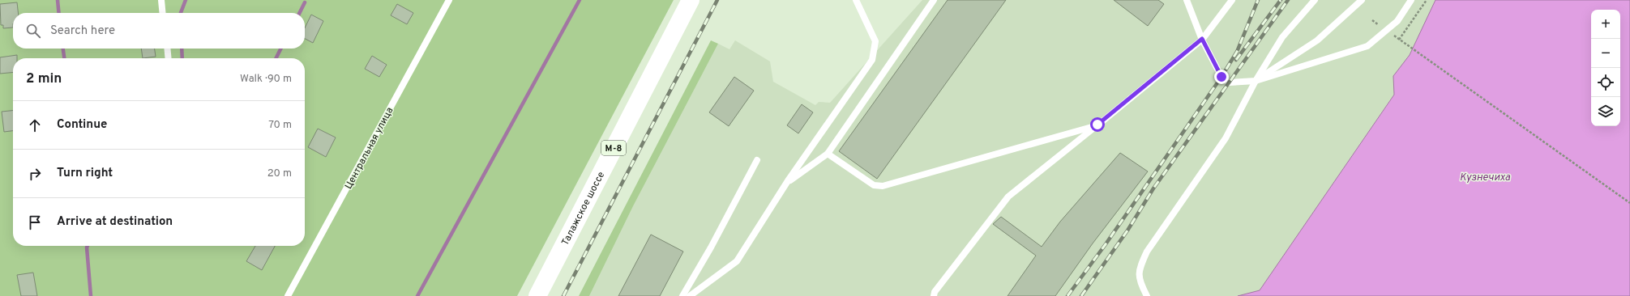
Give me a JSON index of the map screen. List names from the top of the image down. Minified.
{"streets":{"main road":["М-8","Талажское шоссе"],"lane":["Центральная улица"]},"water":["Кузнечиха"],"page":{"map_buttons":["+","−"],"search":"Search here","heading":["2 min","Walk · 90 m"],"list":[["Continue","70 m"],["Turn right","20 m"],"Arrive at destination"]}}
